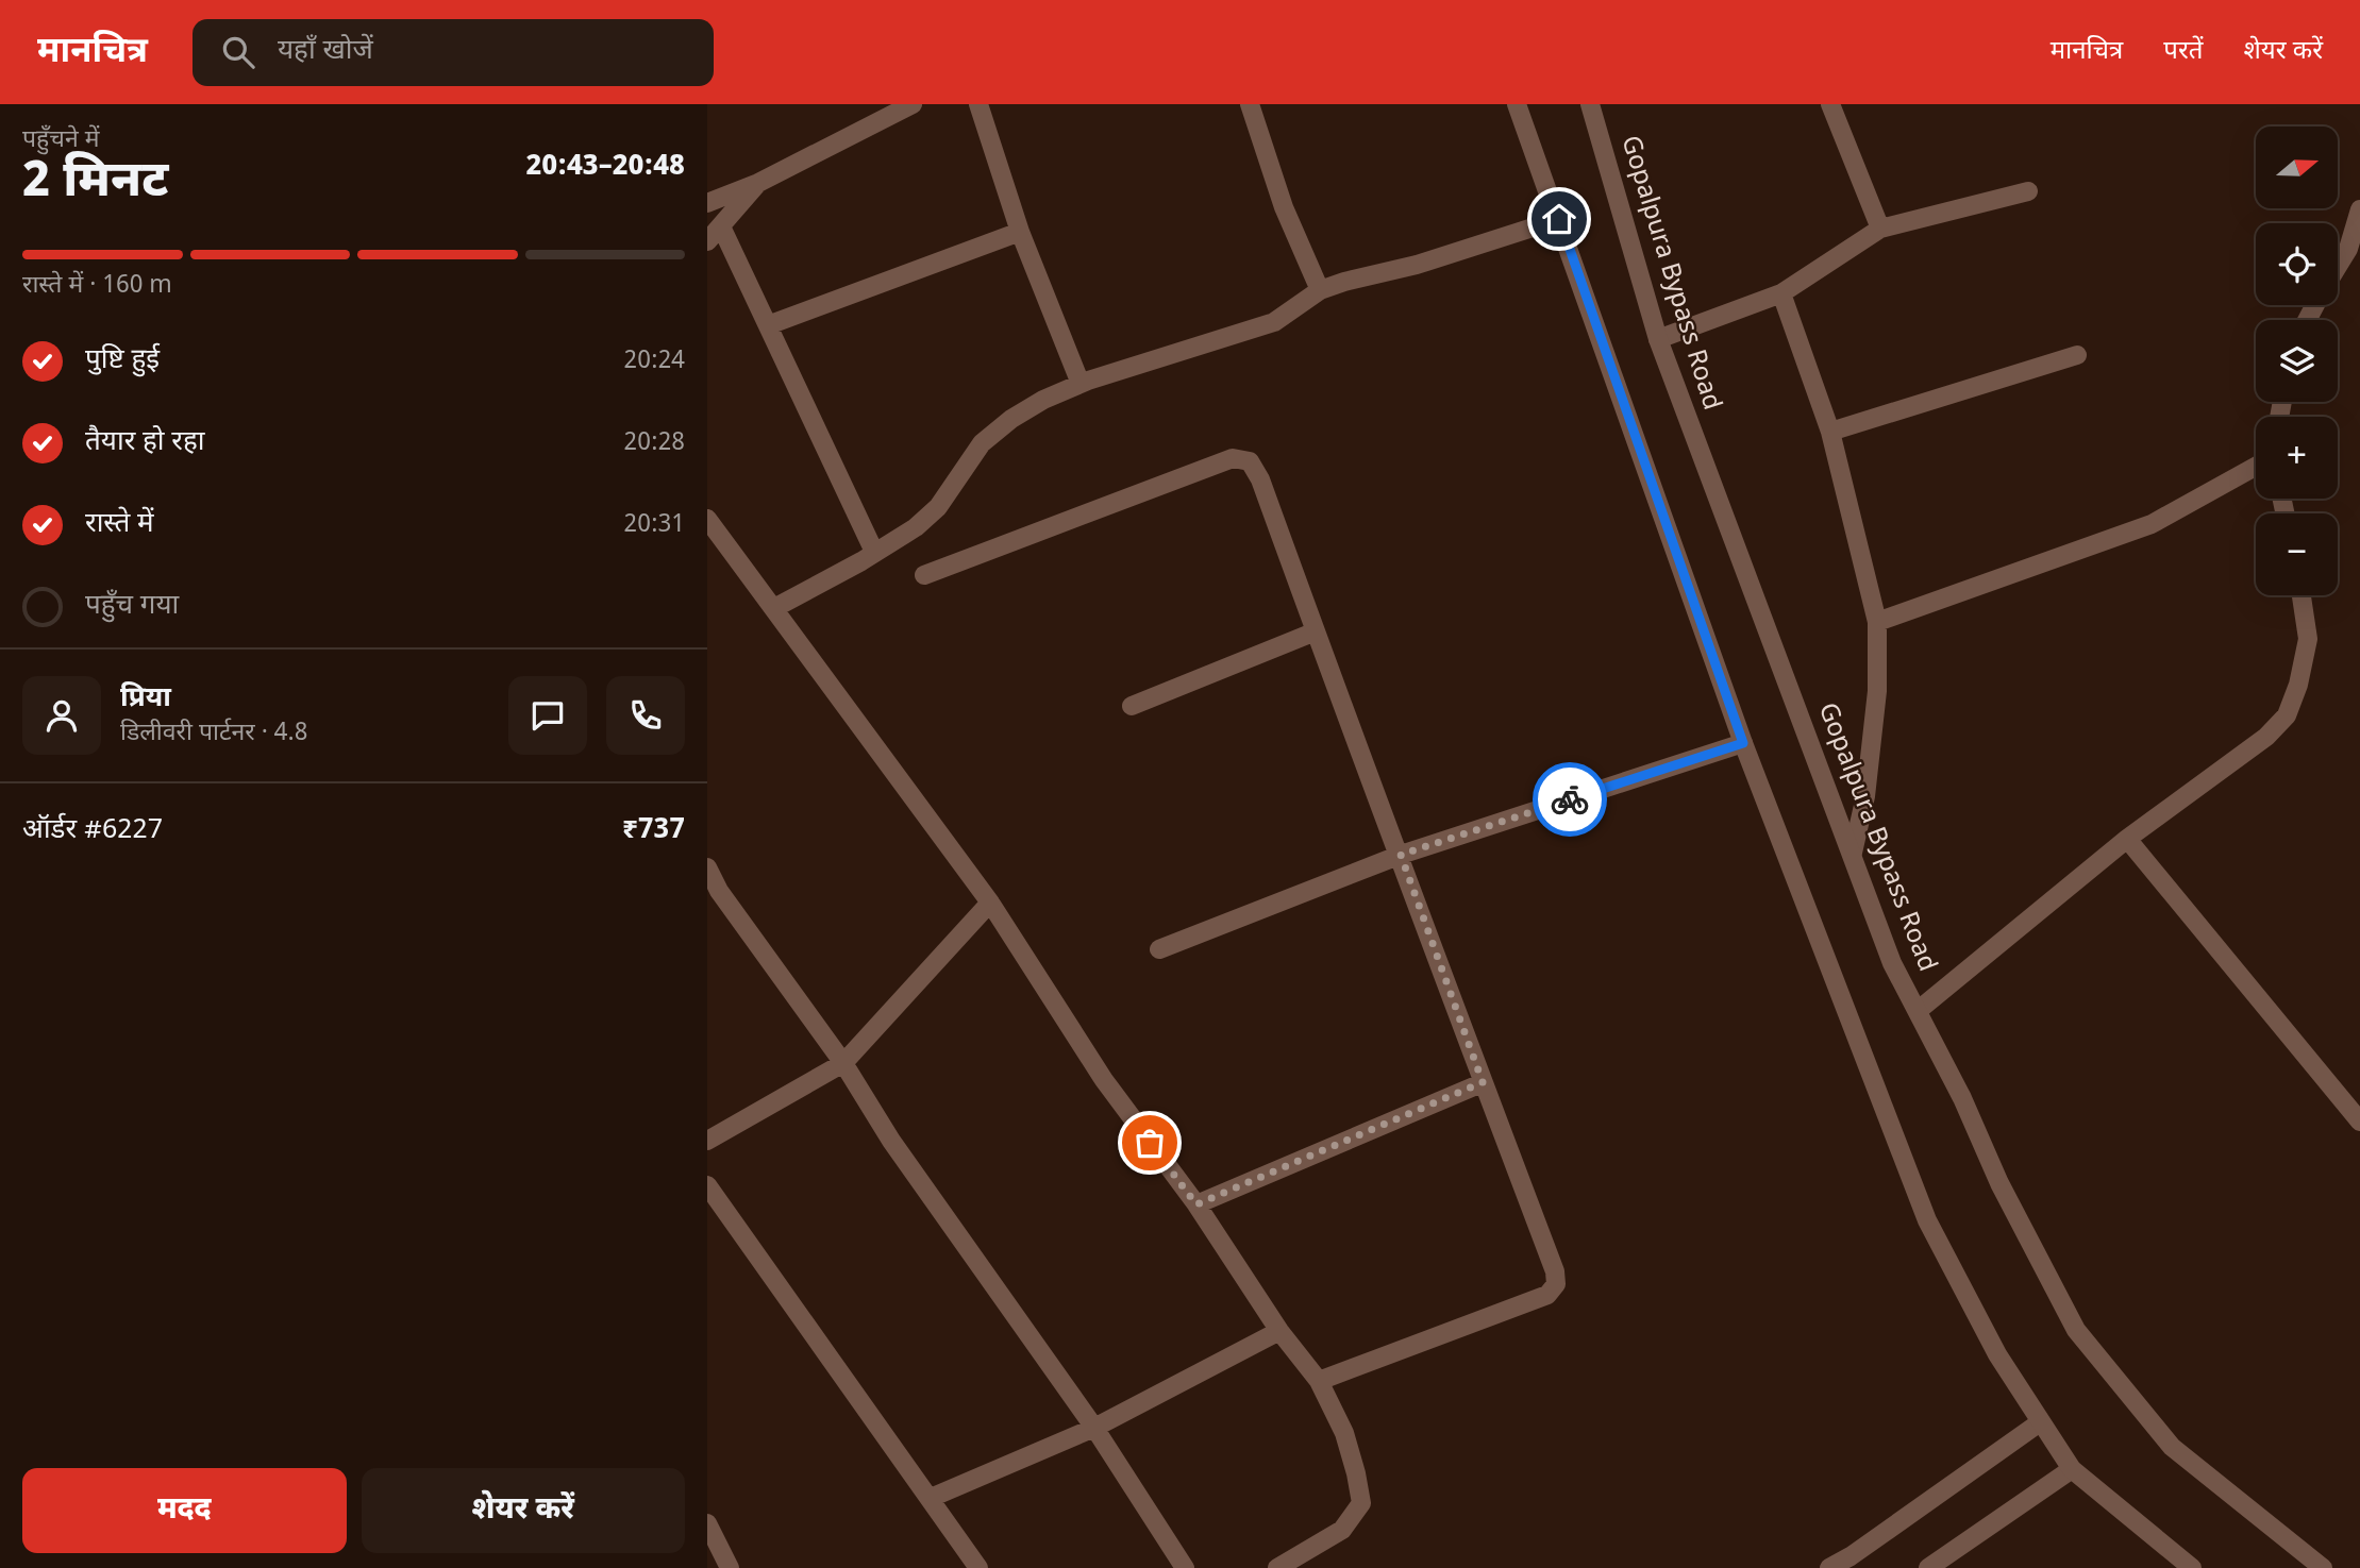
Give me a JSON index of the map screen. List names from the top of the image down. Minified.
{"streets":{"street":["Gopalpura Bypass Road"]},"north":"right","page":{"header":"मानचित्र","search":"यहाँ खोजें","nav":["मानचित्र","परतें","शेयर करें"],"heading":["2 मिनट","पहुँचने में","20:43–20:48"],"panel":["प्रिया","डिलीवरी पार्टनर · 4.8","ऑर्डर #6227","₹737"],"map_buttons":["+","−"],"bar":"रास्ते में · 160 m","list":[["पुष्टि हुई","20:24"],["तैयार हो रहा","20:28"],["रास्ते में","20:31"],"पहुँच गया"],"buttons":["मदद","शेयर करें"]}}
